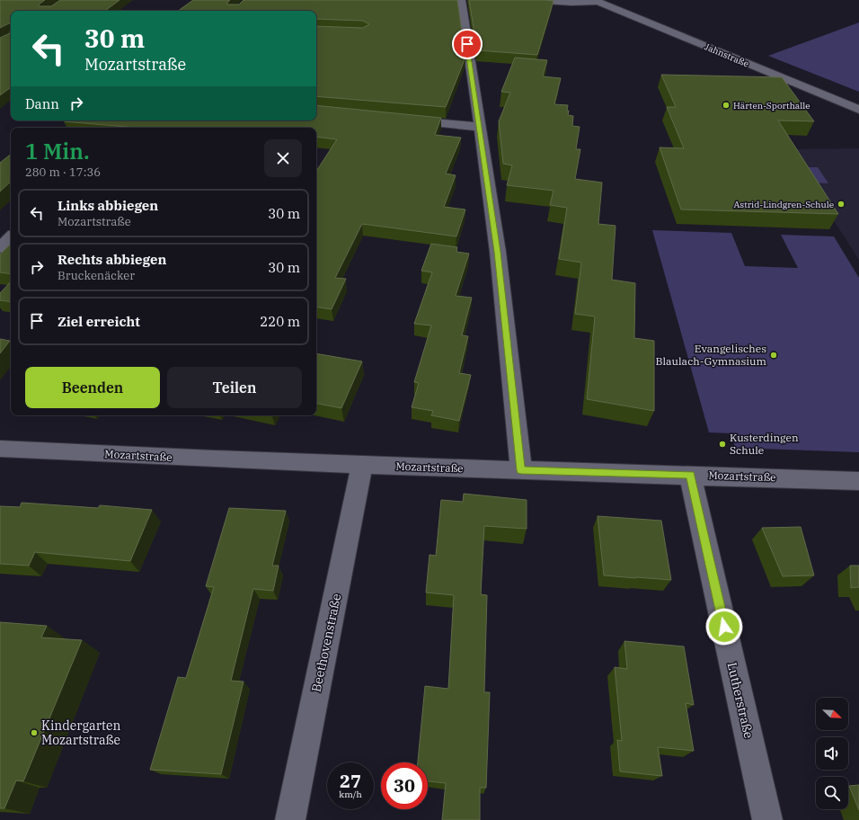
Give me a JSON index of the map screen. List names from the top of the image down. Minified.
{"streets":{"street":["Jahnstraße","Mozartstraße","Beethovenstraße","Lutherstraße"]},"crossings":[["Mozartstraße","Beethovenstraße"],["Mozartstraße","Lutherstraße"]],"places":["Härten-Sporthalle","Astrid-Lindgren-Schule","Evangelisches Blaulach-Gymnasium","Kusterdingen Schule","Kindergarten Mozartstraße"],"north":"bottom right","page":{"turn":["30 m","Mozartstraße"],"then":"Dann","heading":["1 Min.","280 m · 17:36"],"list":[{"name":"Links abbiegen","note":"Mozartstraße","value":"30 m"},{"name":"Rechts abbiegen","note":"Bruckenäcker","value":"30 m"},{"name":"Ziel erreicht","value":"220 m"}],"buttons":["Beenden","Teilen"],"speed":"27 km/h","limit":"30"}}
